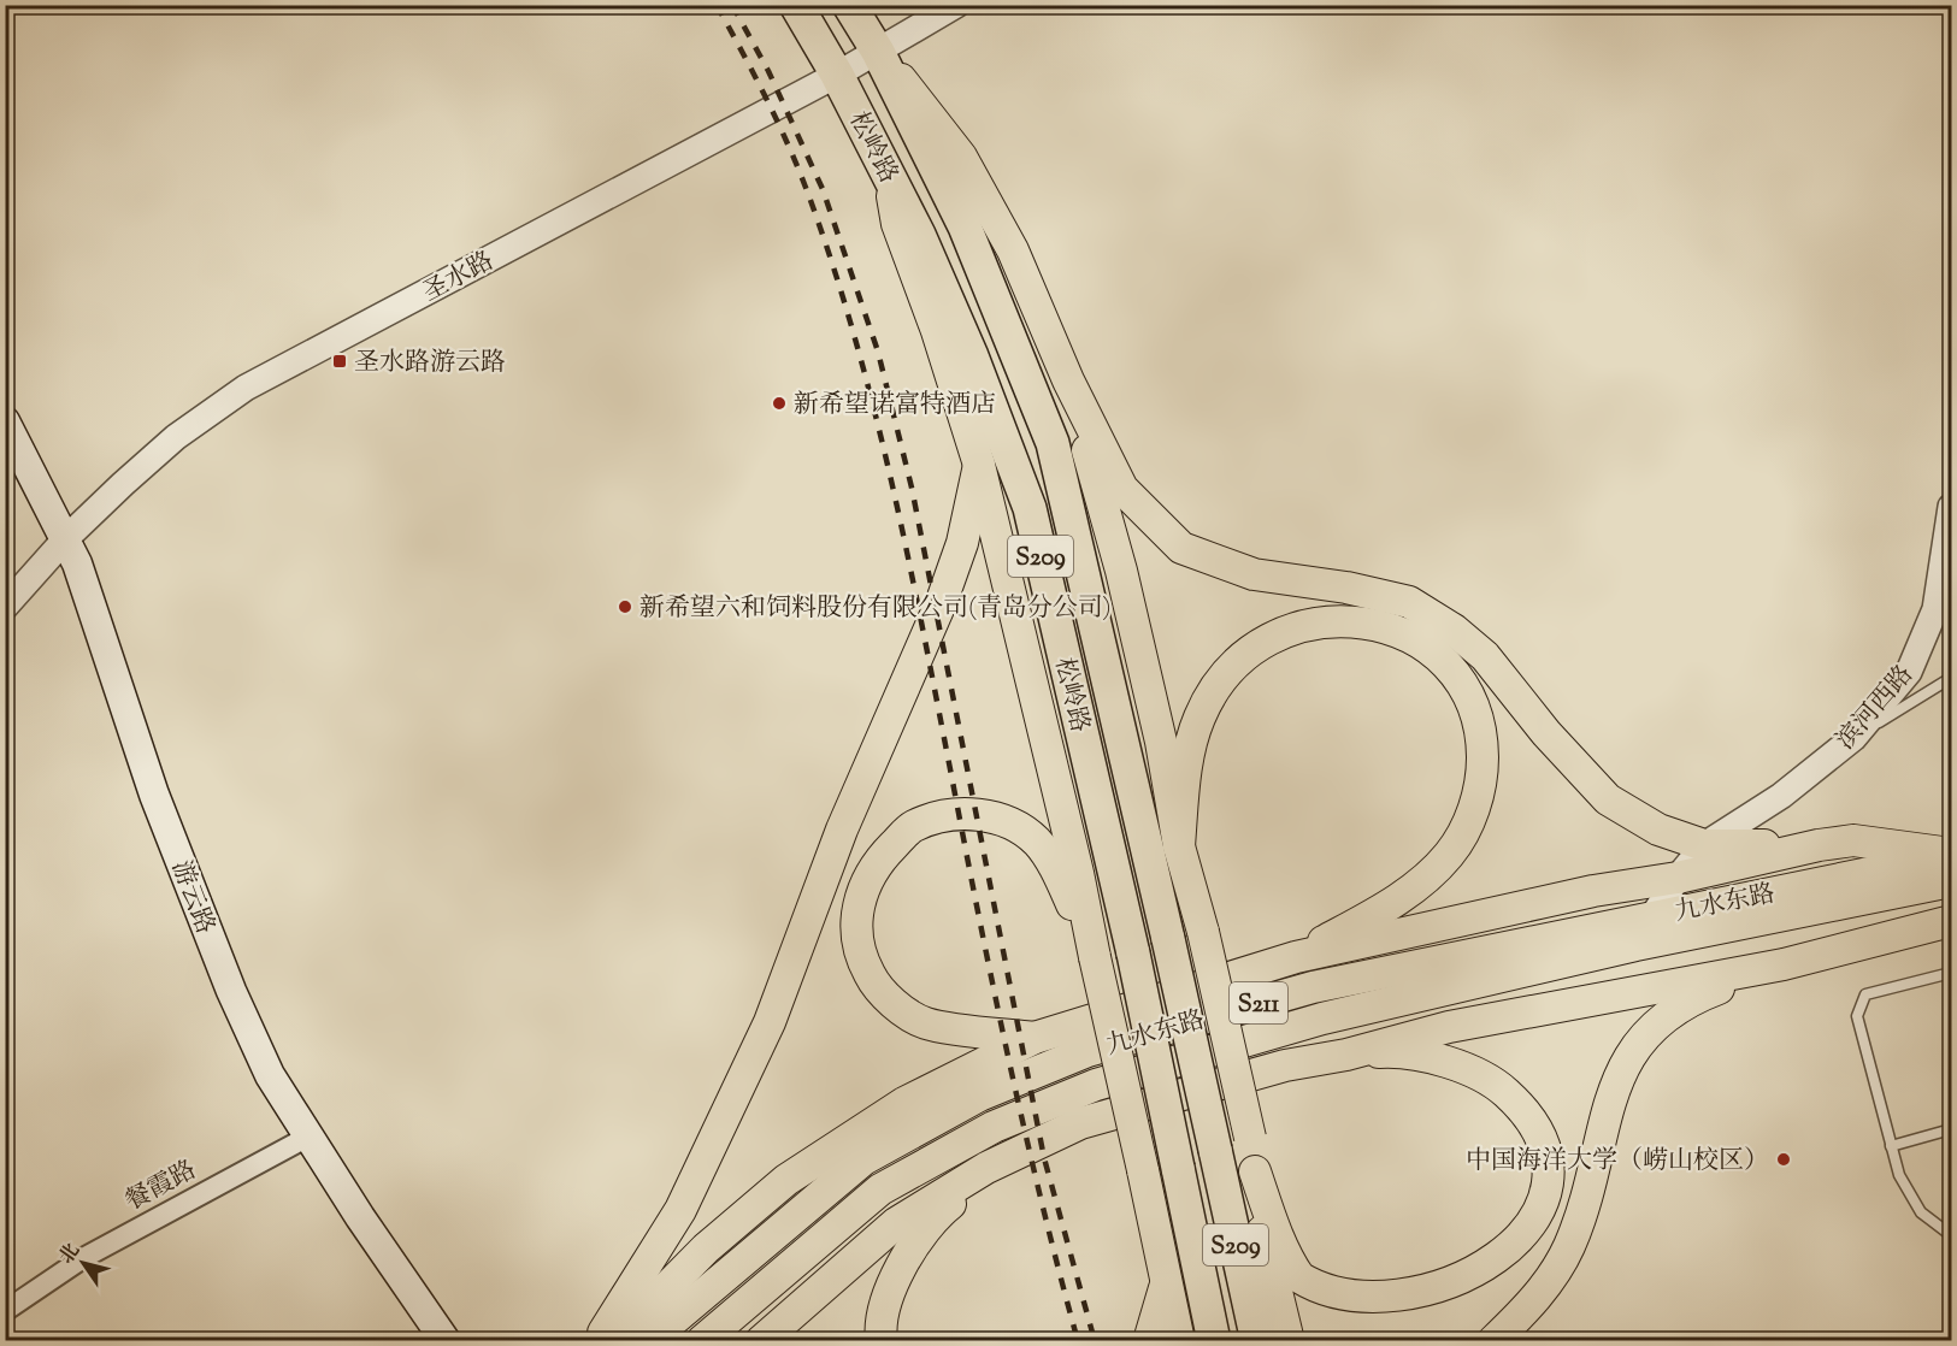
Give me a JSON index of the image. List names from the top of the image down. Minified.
{"streets":{"highway":["松岭路","S209"],"main road":["游云路","九水东路","S211"],"street":["圣水路","滨河西路","餐霞路"]},"crossings":[["松岭路","圣水路"],["圣水路","游云路"],["滨河西路","九水东路"],["游云路","餐霞路"]],"places":{"transit":["圣水路游云路"],"other":["新希望诺富特酒店","新希望六和饲料股份有限公司(青岛分公司)","中国海洋大学（崂山校区）"]},"north":"top left"}
